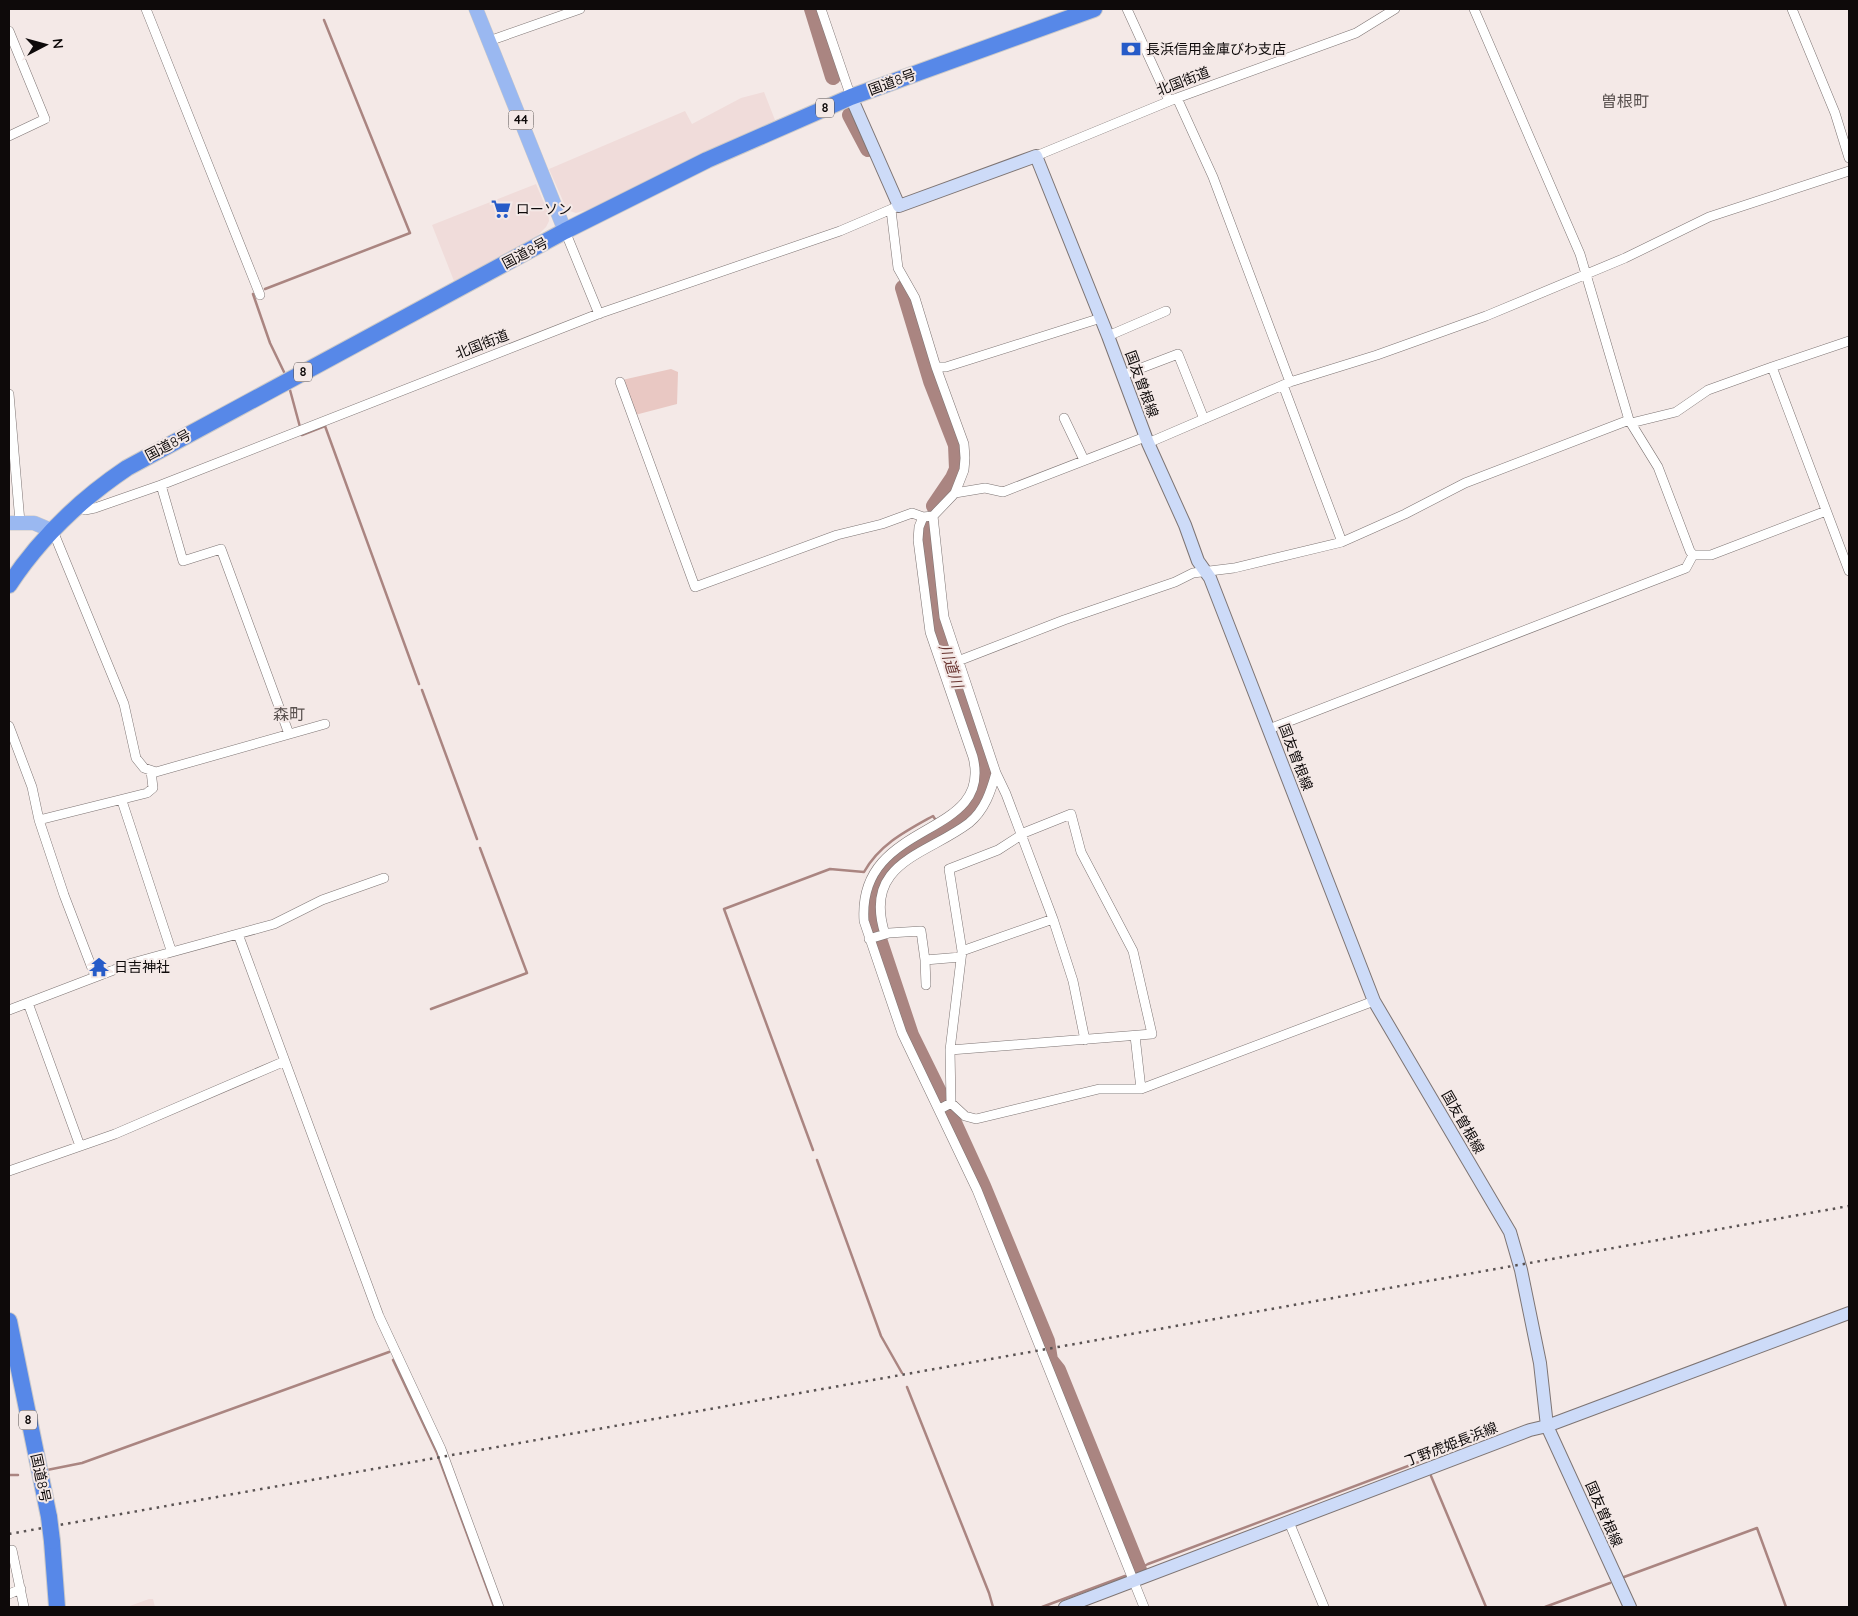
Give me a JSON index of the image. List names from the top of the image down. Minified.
{"streets":{"highway":["国道8号","8"],"main road":["44","国友曽根線","丁野虎姫長浜線"],"street":["北国街道"]},"crossings":[["北国街道","国道8号"],["北国街道","国友曽根線"],["国道8号","44"],["国友曽根線","丁野虎姫長浜線"]],"districts":["曽根町","森町"],"water":["川道川"],"places":{"bank":["長浜信用金庫びわ支店"],"supermarket":["ローソン"],"temple":["日吉神社"]},"north":"right"}
